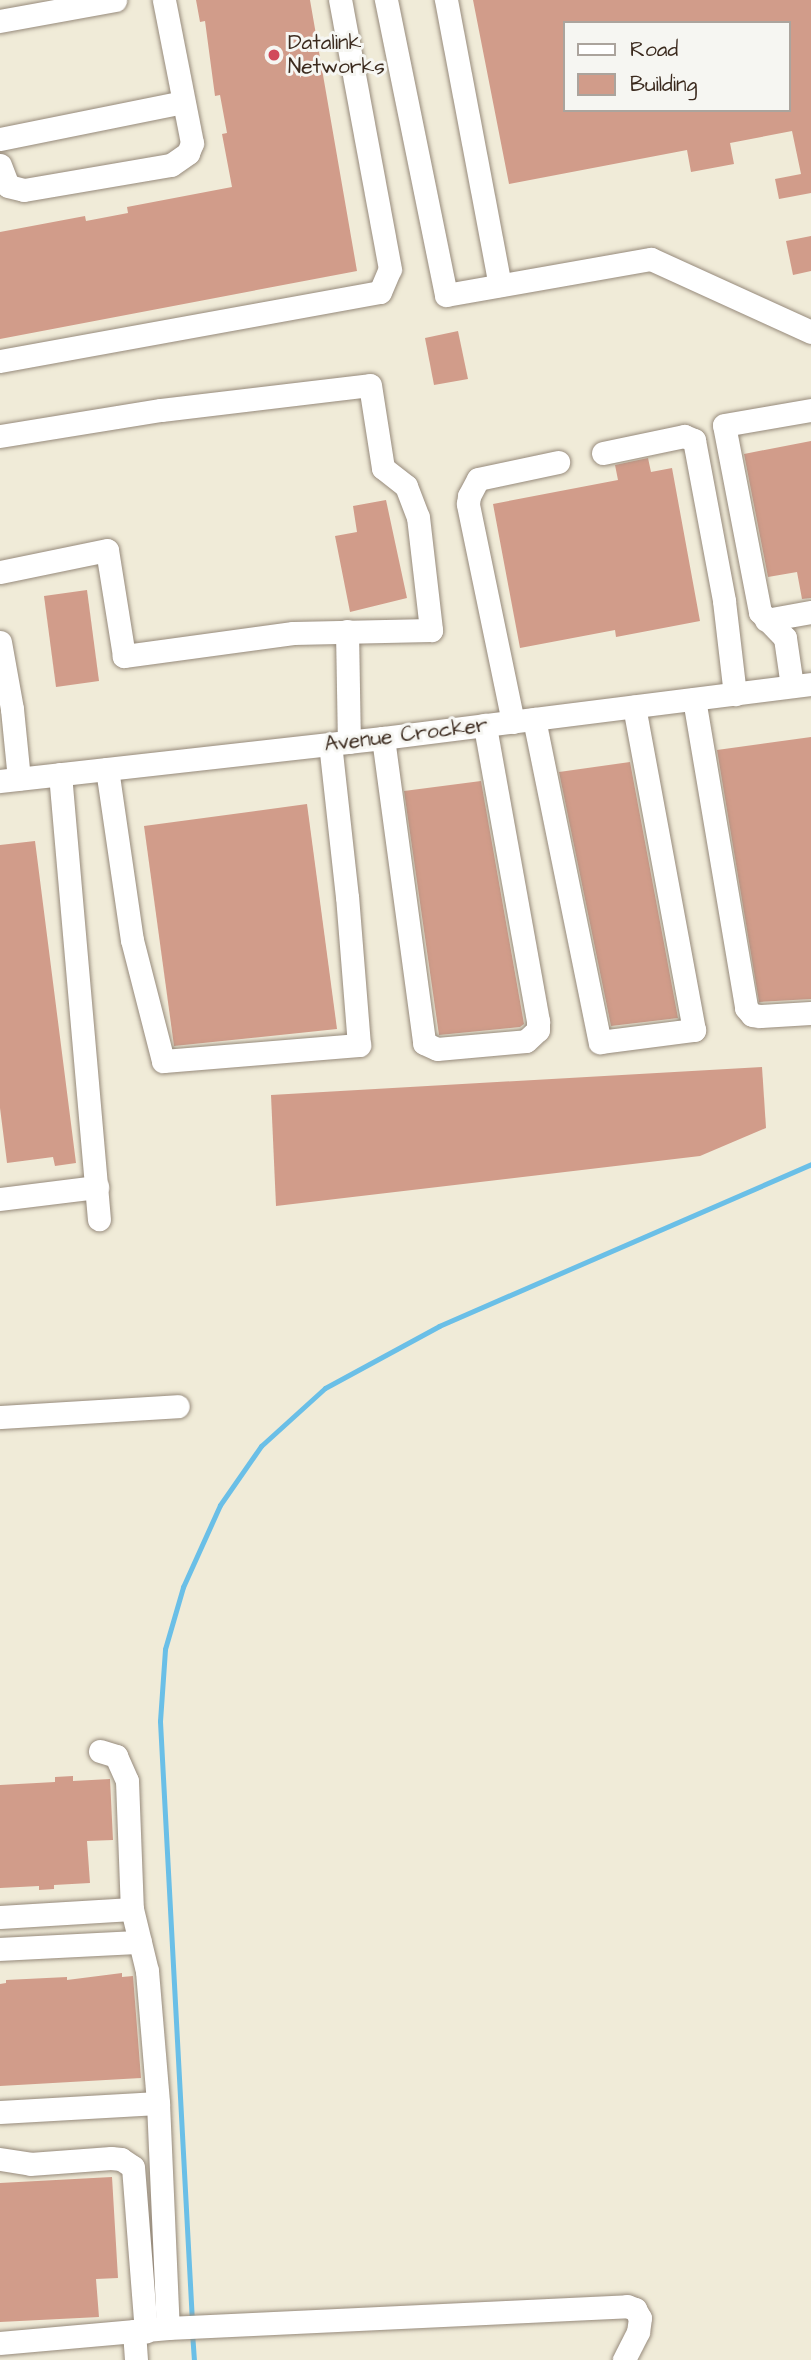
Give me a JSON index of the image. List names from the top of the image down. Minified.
{"streets":{"street":["Avenue Crocker"]},"places":["Datalink Networks"],"legend":["Road","Building"]}
